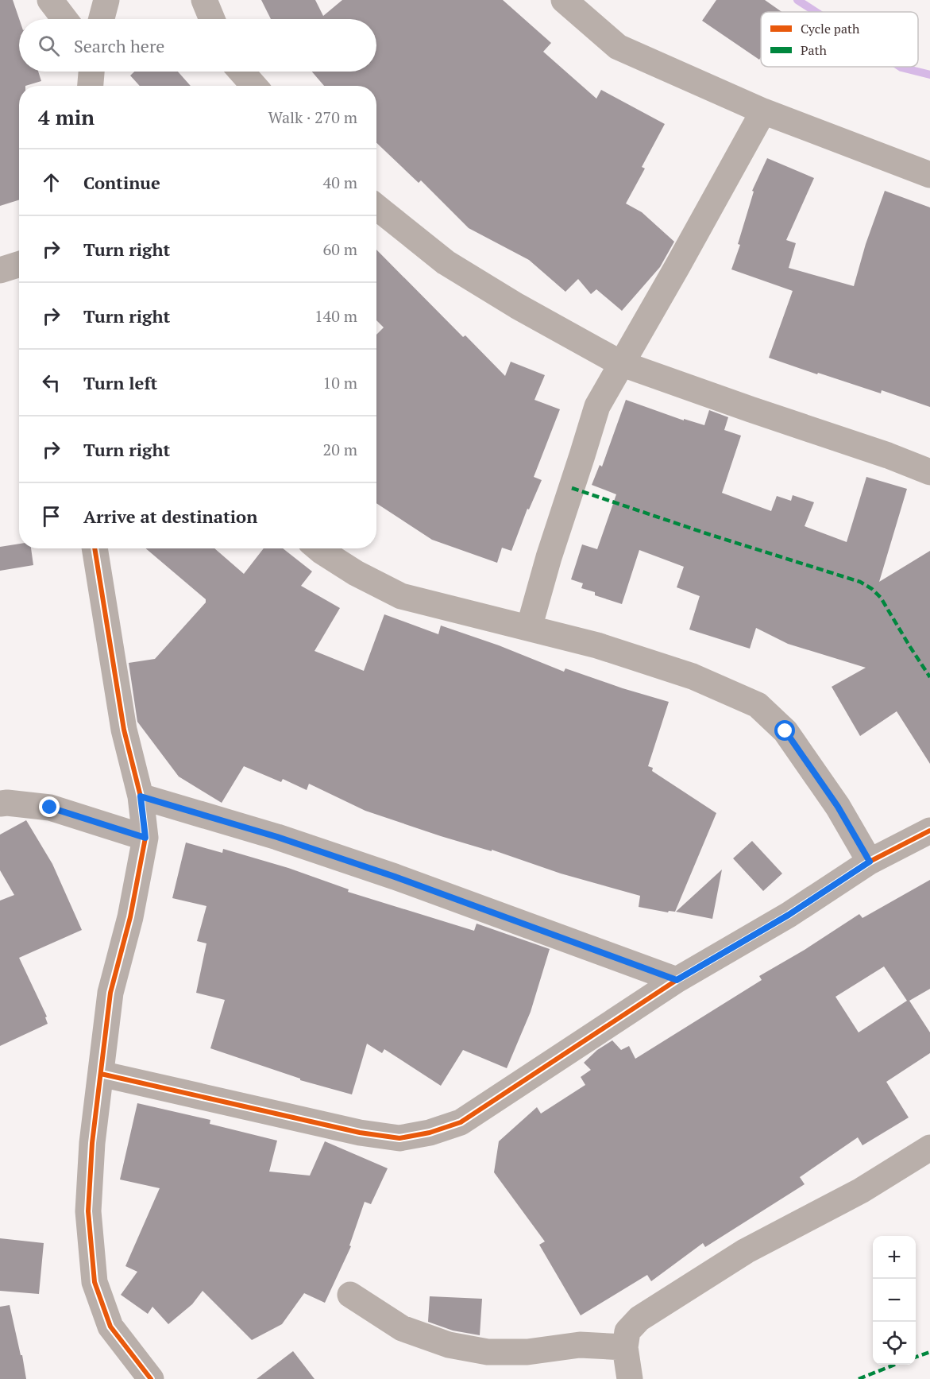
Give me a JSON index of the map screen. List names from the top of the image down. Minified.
{"legend":["Cycle path","Path"],"page":{"search":"Search here","heading":["4 min","Walk · 270 m"],"list":[["Continue","40 m"],["Turn right","60 m"],["Turn right","140 m"],["Turn left","10 m"],["Turn right","20 m"],"Arrive at destination"],"map_buttons":["+","−"]}}
